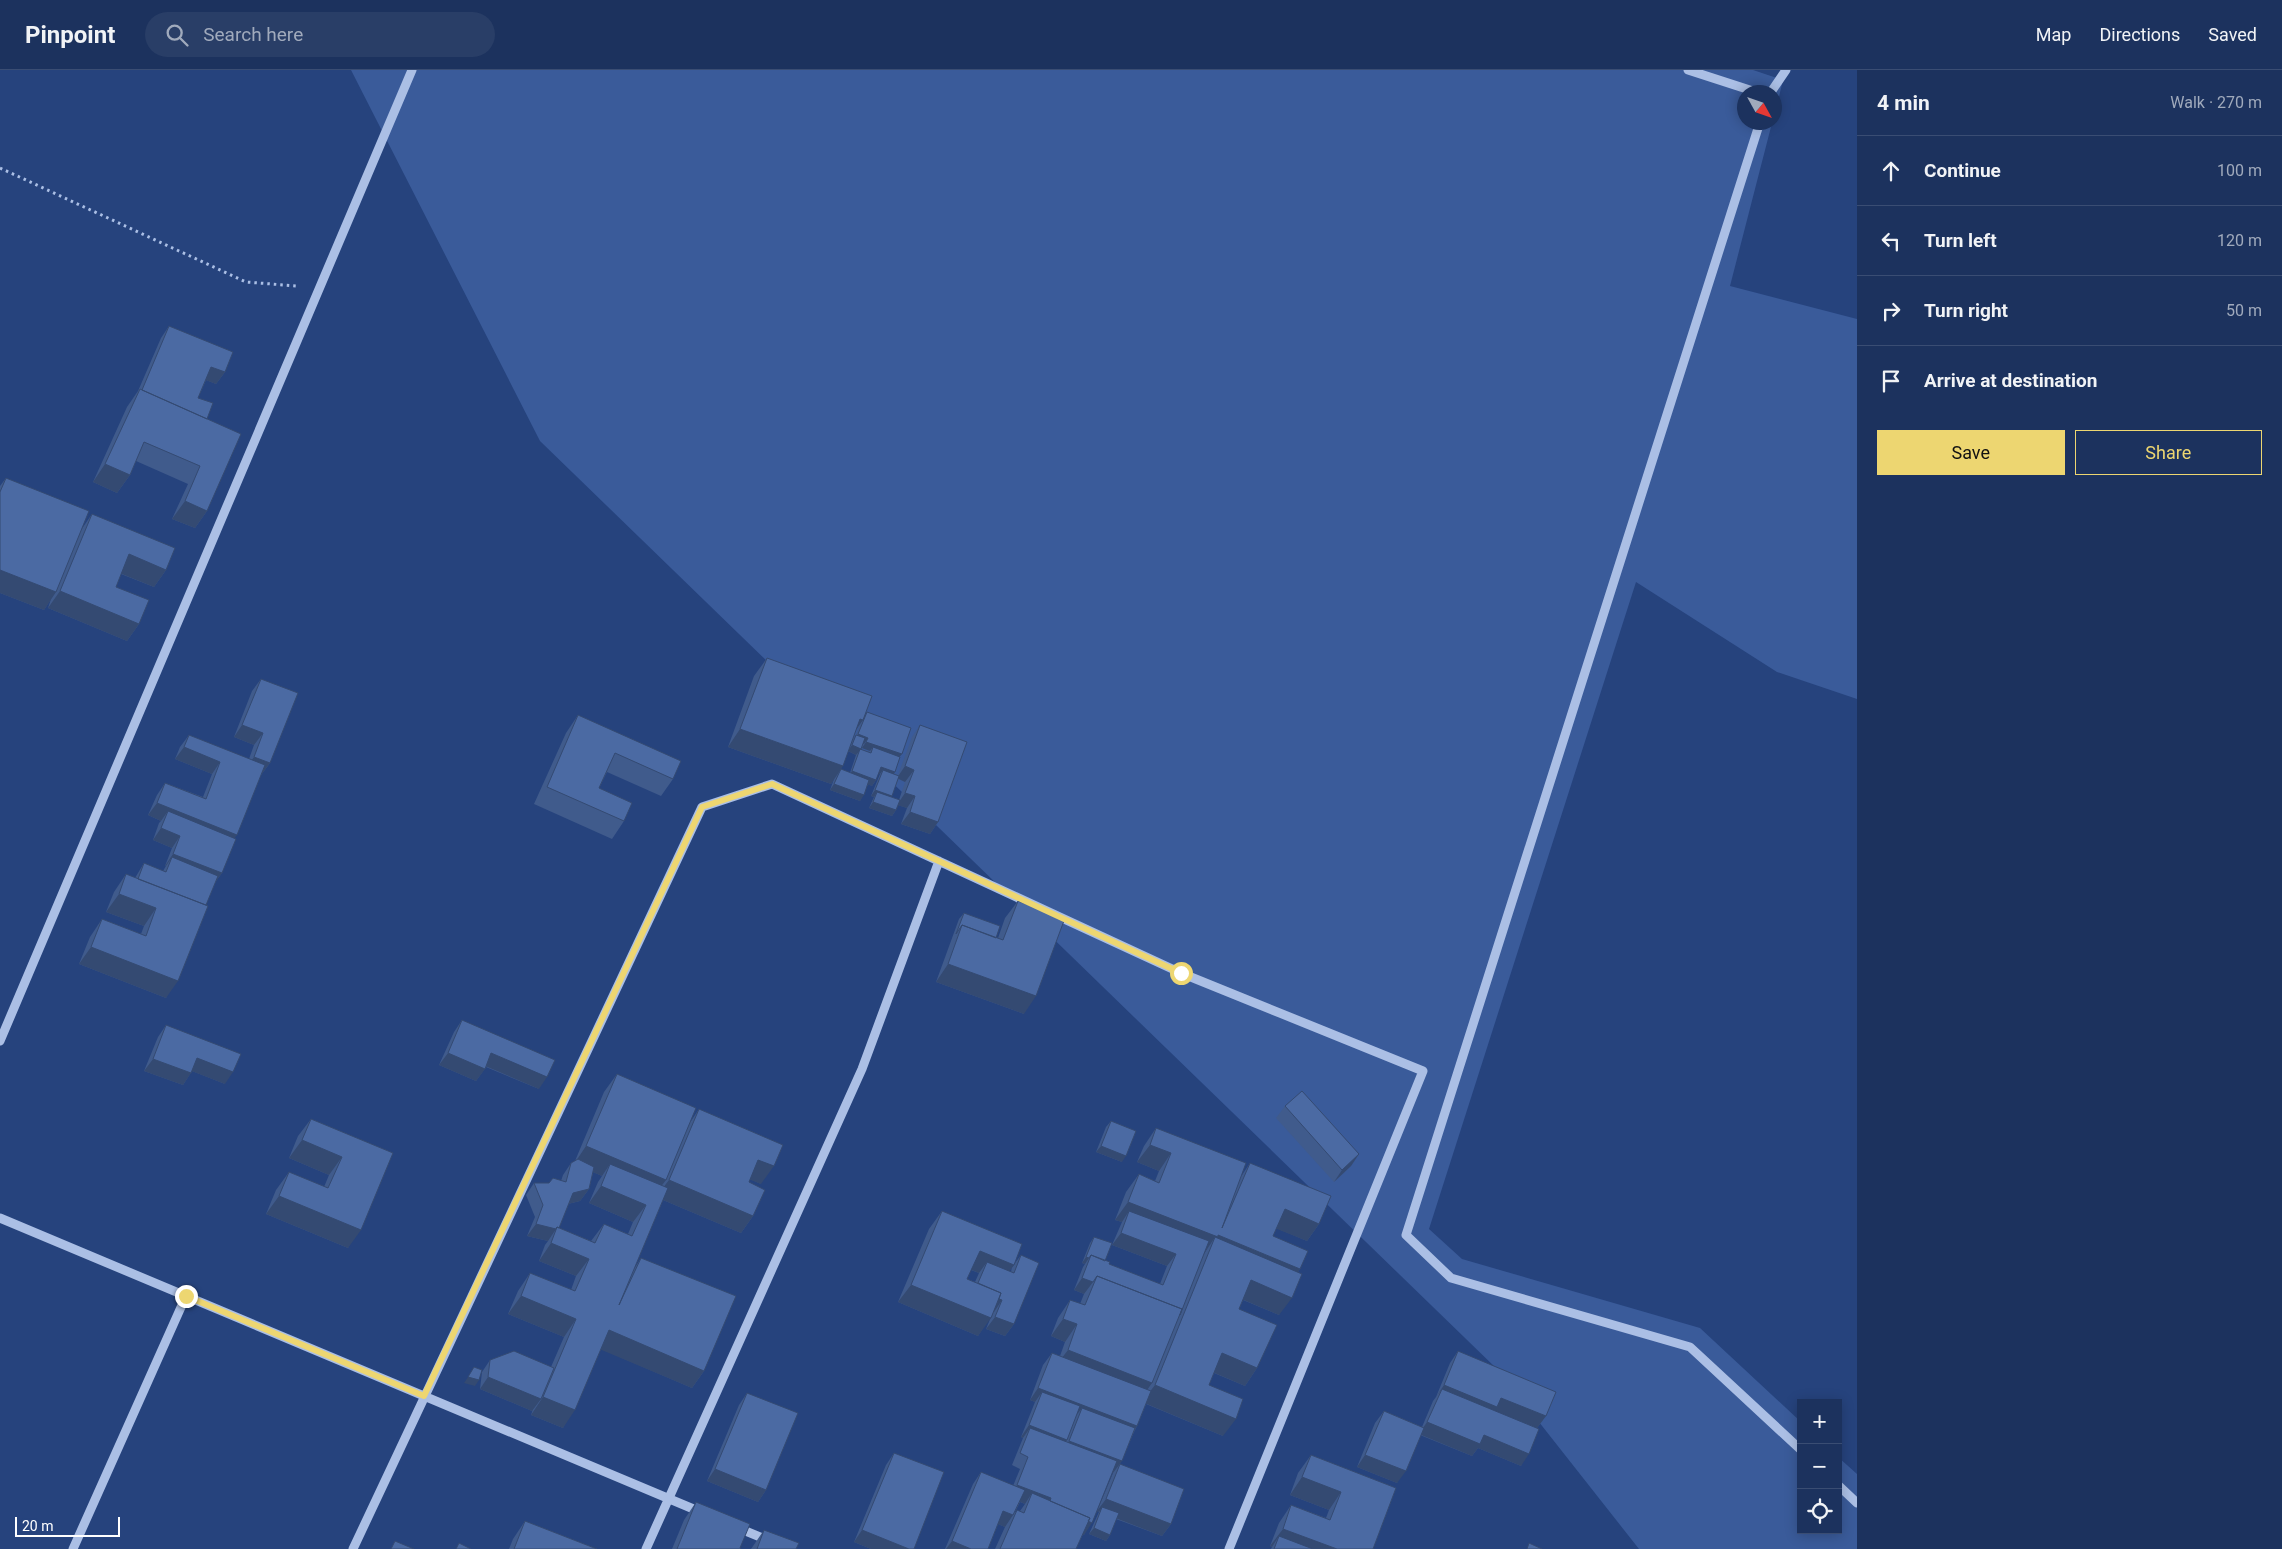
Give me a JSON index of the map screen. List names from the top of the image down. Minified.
{"scale_bar":"20 m","north":"bottom right","page":{"header":"Pinpoint","search":"Search here","nav":["Map","Directions","Saved"],"heading":["4 min","Walk · 270 m"],"list":[["Continue","100 m"],["Turn left","120 m"],["Turn right","50 m"],"Arrive at destination"],"buttons":["Save","Share"],"map_buttons":["+","−"],"scale":"20 m"}}
